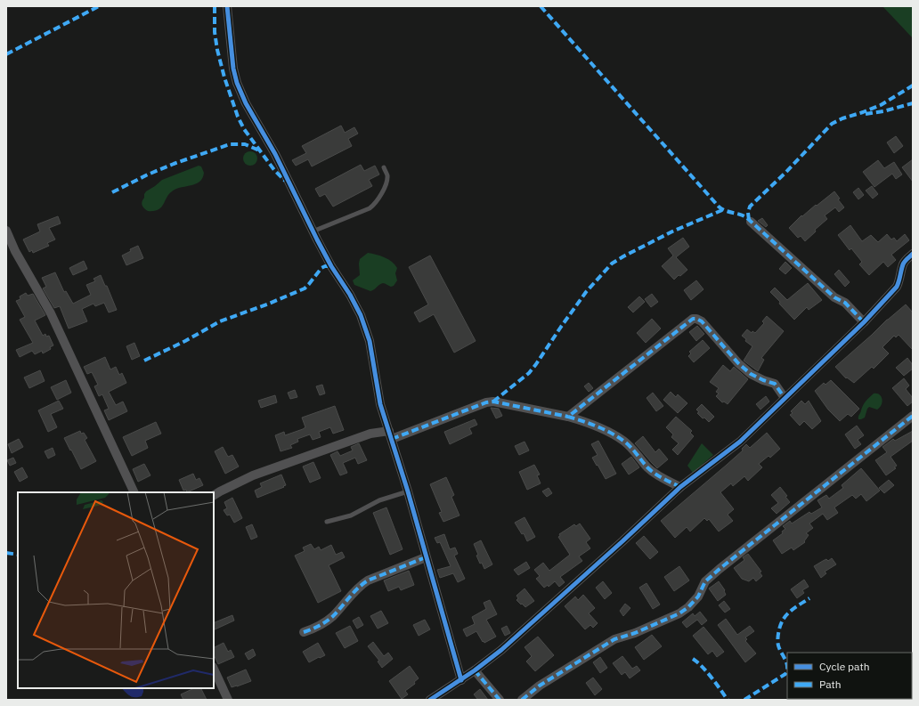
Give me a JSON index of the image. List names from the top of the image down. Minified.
{"legend":["Cycle path","Path"]}
